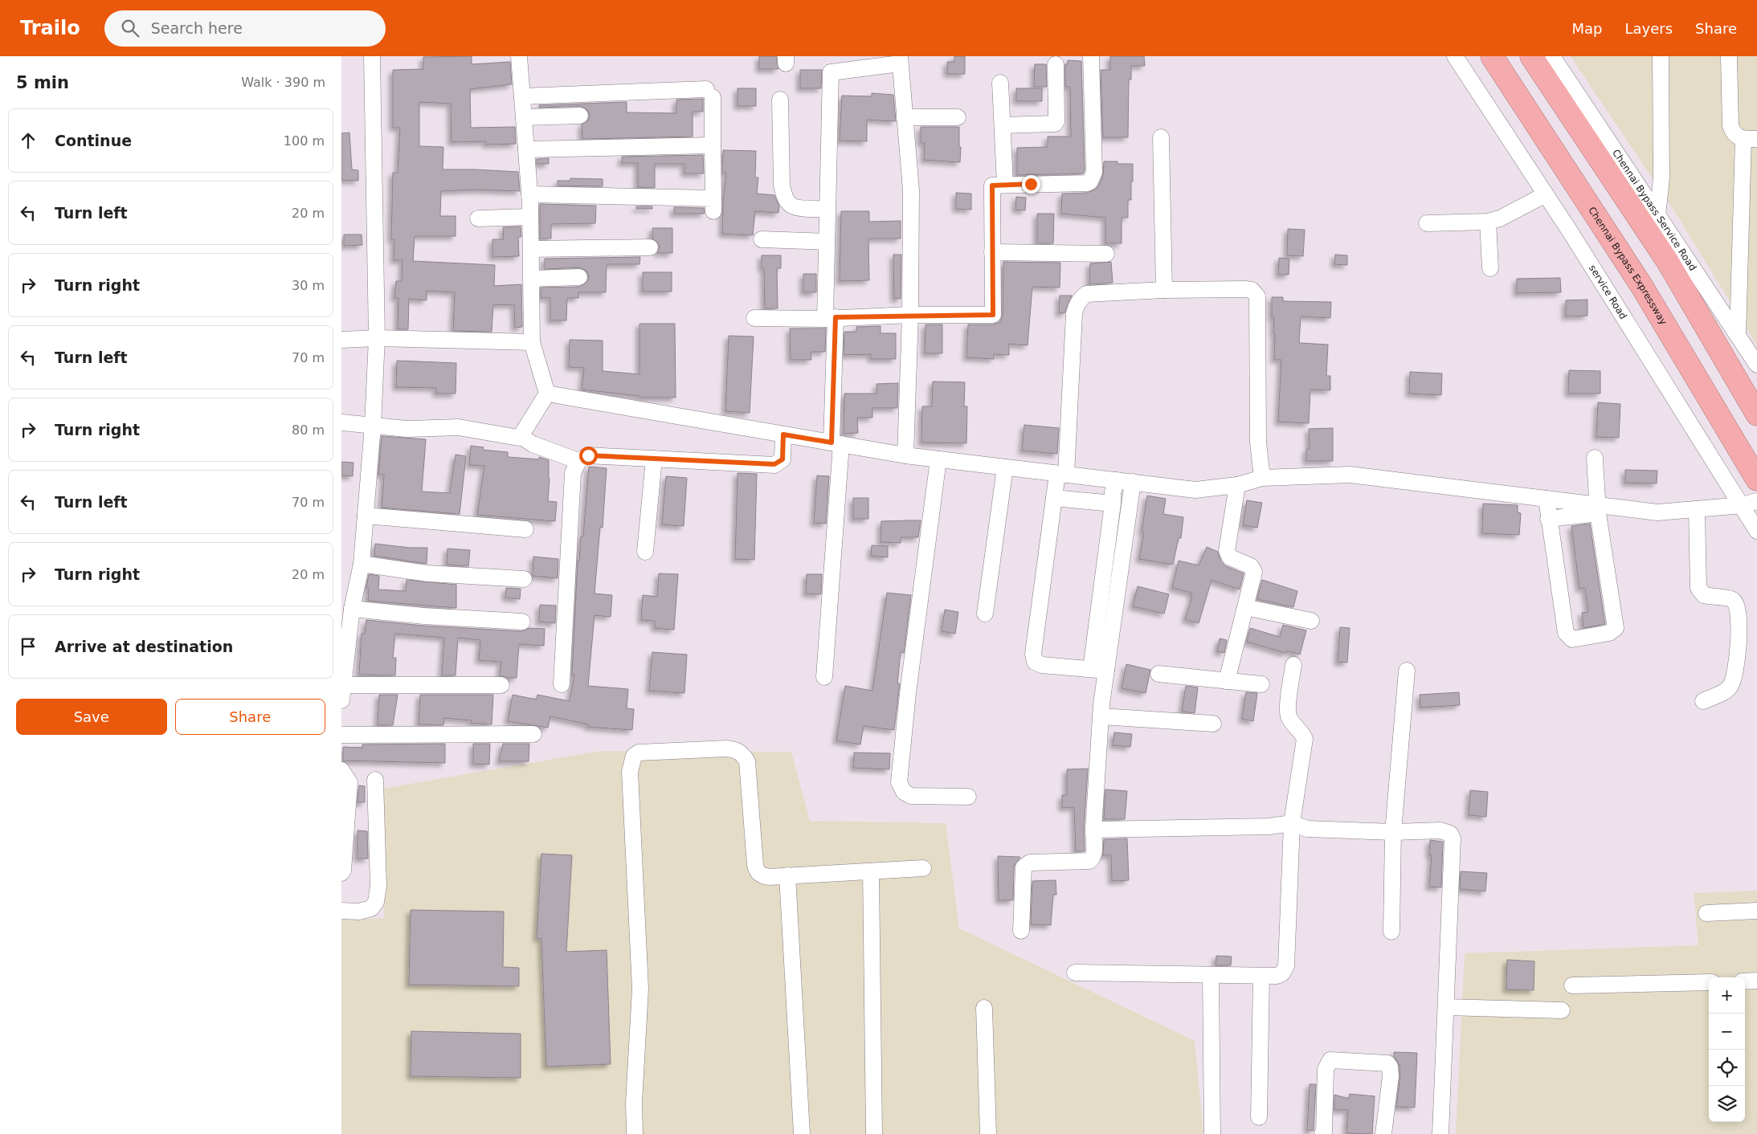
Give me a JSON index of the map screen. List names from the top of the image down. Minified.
{"streets":{"highway":["Chennai Bypass Expressway"],"street":["Chennai Bypass Service Road","service Road"]},"page":{"header":"Trailo","search":"Search here","nav":["Map","Layers","Share"],"heading":["5 min","Walk · 390 m"],"list":[["Continue","100 m"],["Turn left","20 m"],["Turn right","30 m"],["Turn left","70 m"],["Turn right","80 m"],["Turn left","70 m"],["Turn right","20 m"],"Arrive at destination"],"buttons":["Save","Share"],"map_buttons":["+","−"]}}
